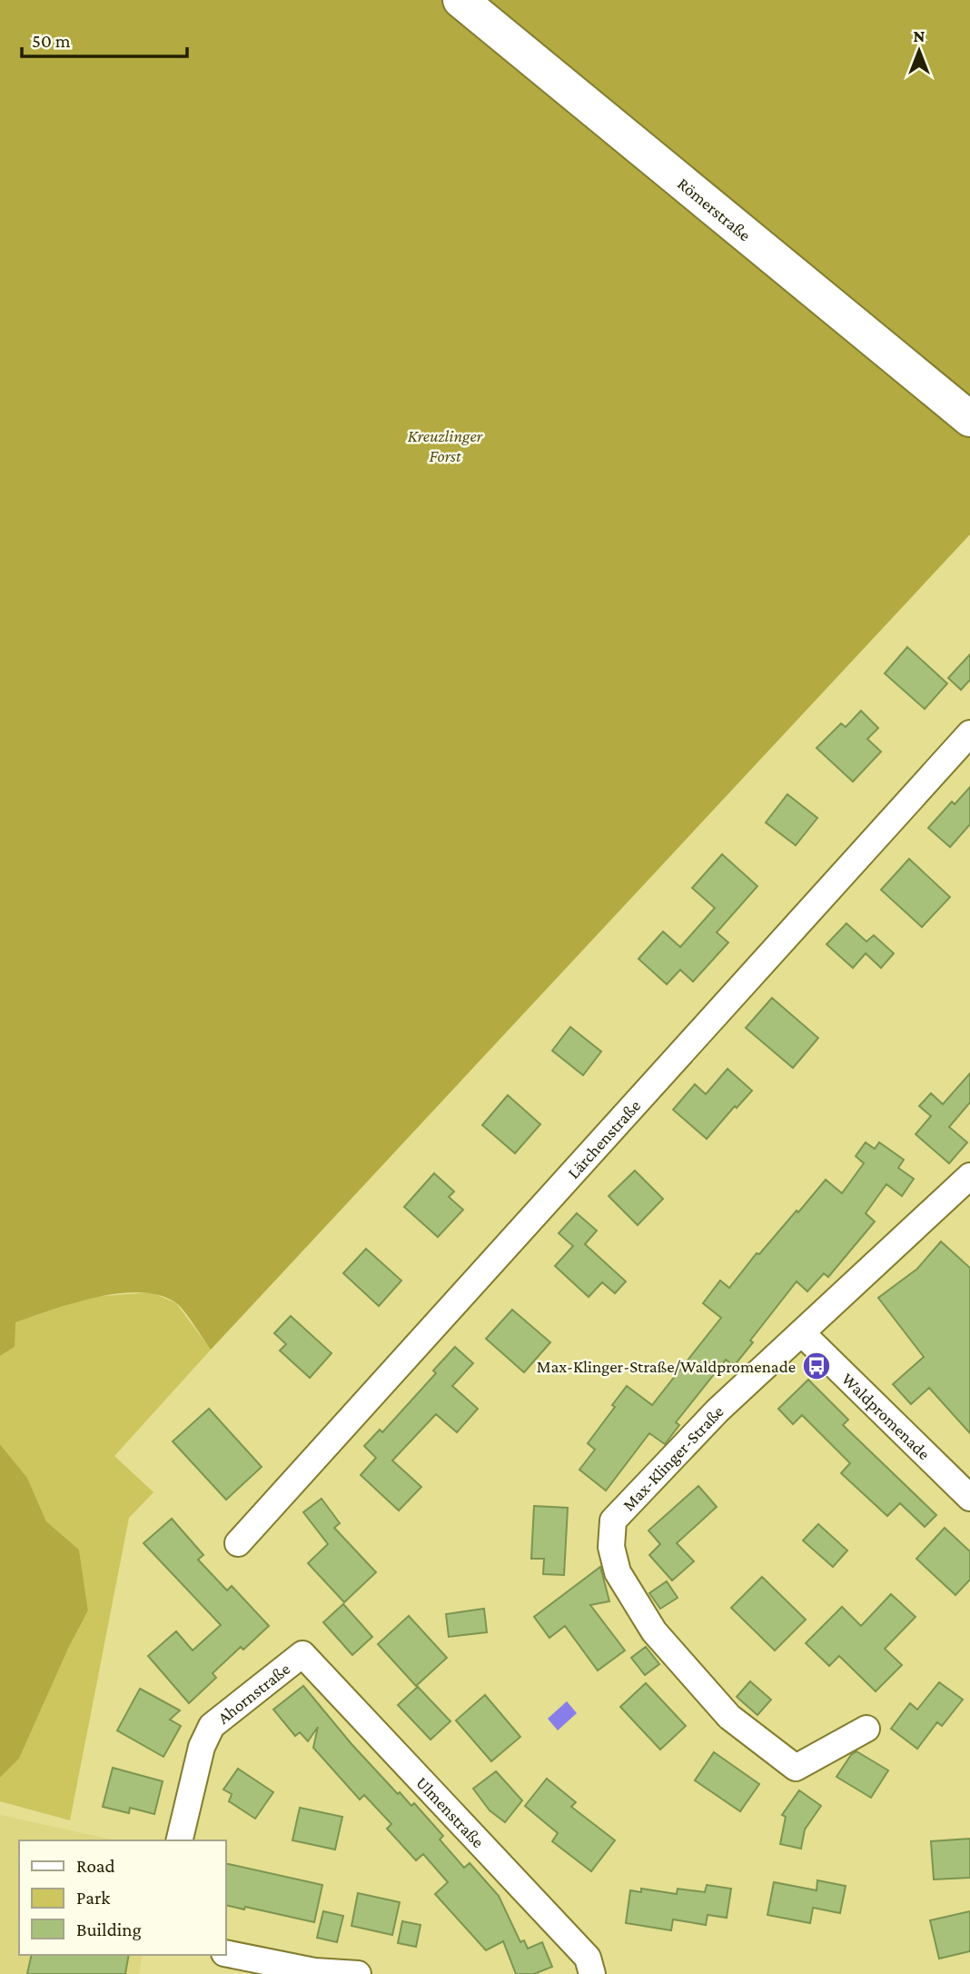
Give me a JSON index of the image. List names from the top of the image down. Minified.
{"streets":{"street":["Römerstraße","Lärchenstraße","Waldpromenade","Max-Klinger-Straße","Ahornstraße","Ulmenstraße"]},"crossings":[["Waldpromenade","Max-Klinger-Straße"],["Ahornstraße","Ulmenstraße"]],"parks":["Kreuzlinger Forst"],"places":{"bus stop":["Max-Klinger-Straße/Waldpromenade"]},"legend":["Road","Park","Building"],"scale_bar":"50 m","north":"top"}
